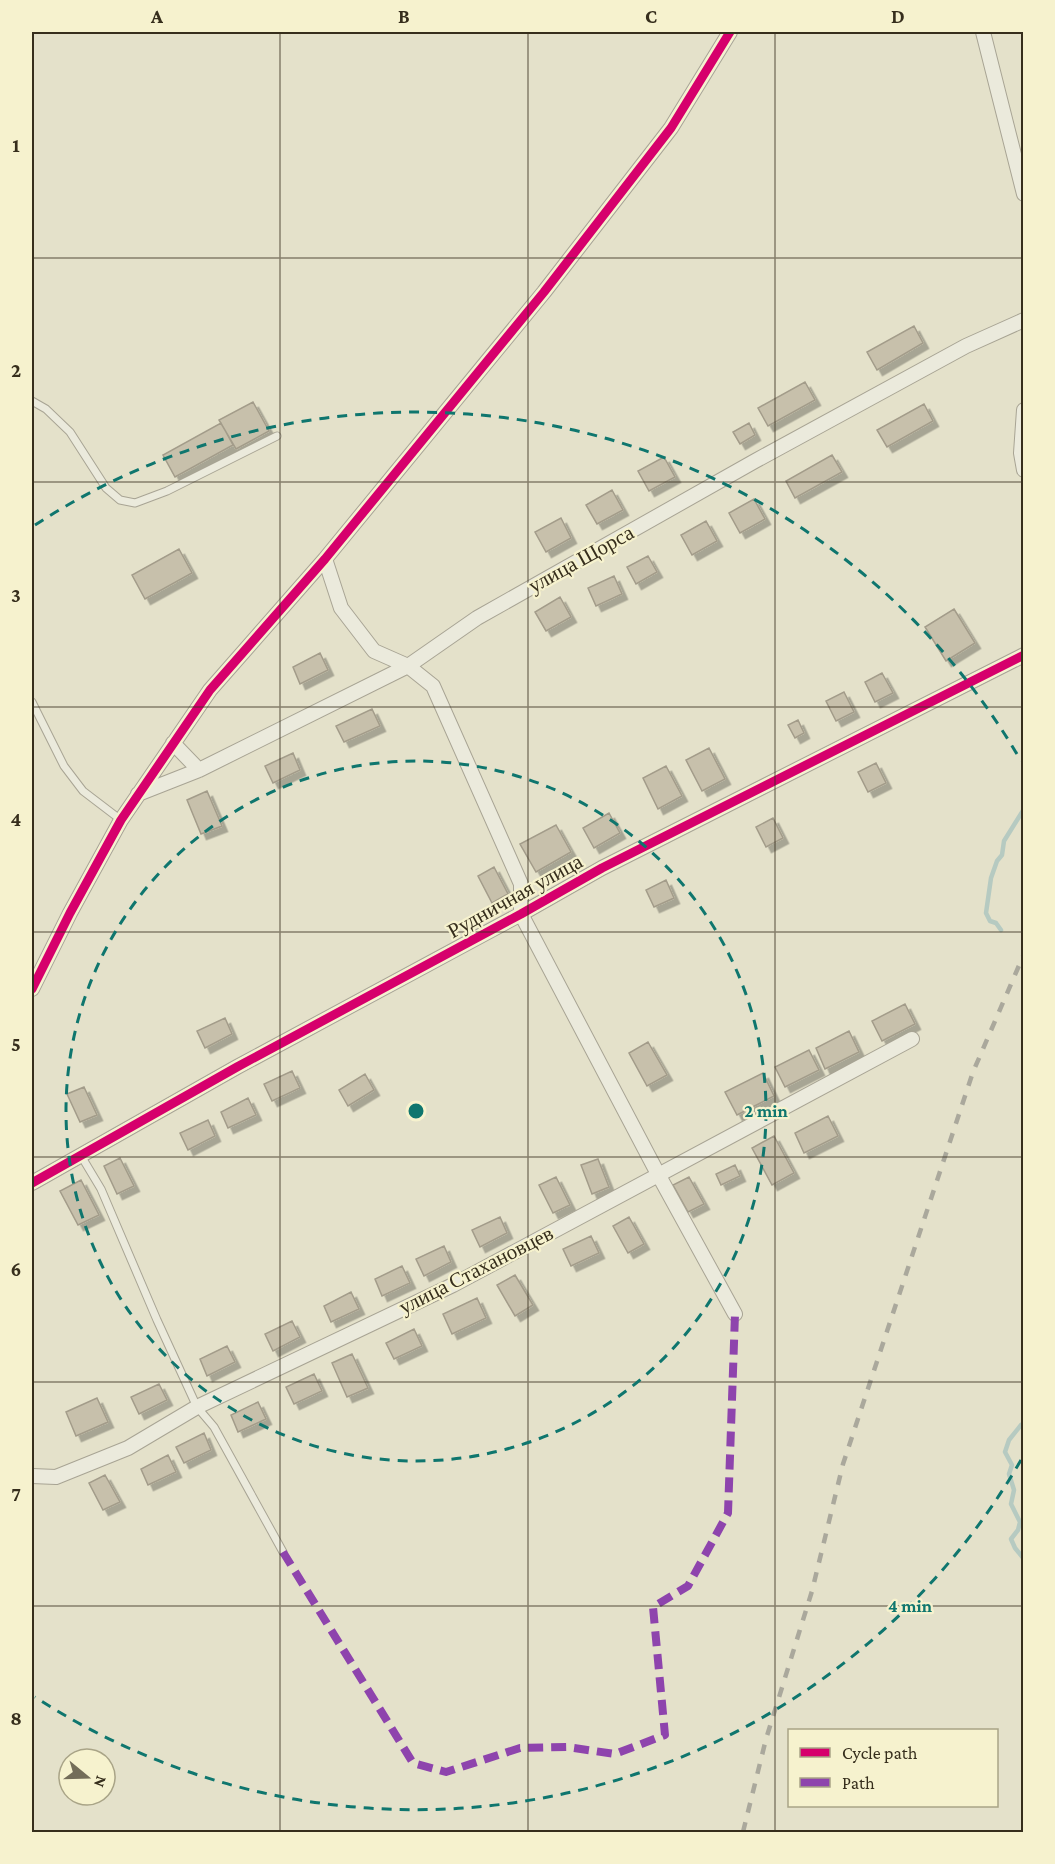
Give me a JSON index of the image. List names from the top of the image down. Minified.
{"streets":{"street":["улица Щорса","Рудничная улица","улица Стахановцев"]},"legend":["Cycle path","Path"],"north":"right","grid":{"columns":["A","B","C","D"],"rows":["1","2","3","4","5","6","7","8"]},"rings":["2 min","4 min"]}
